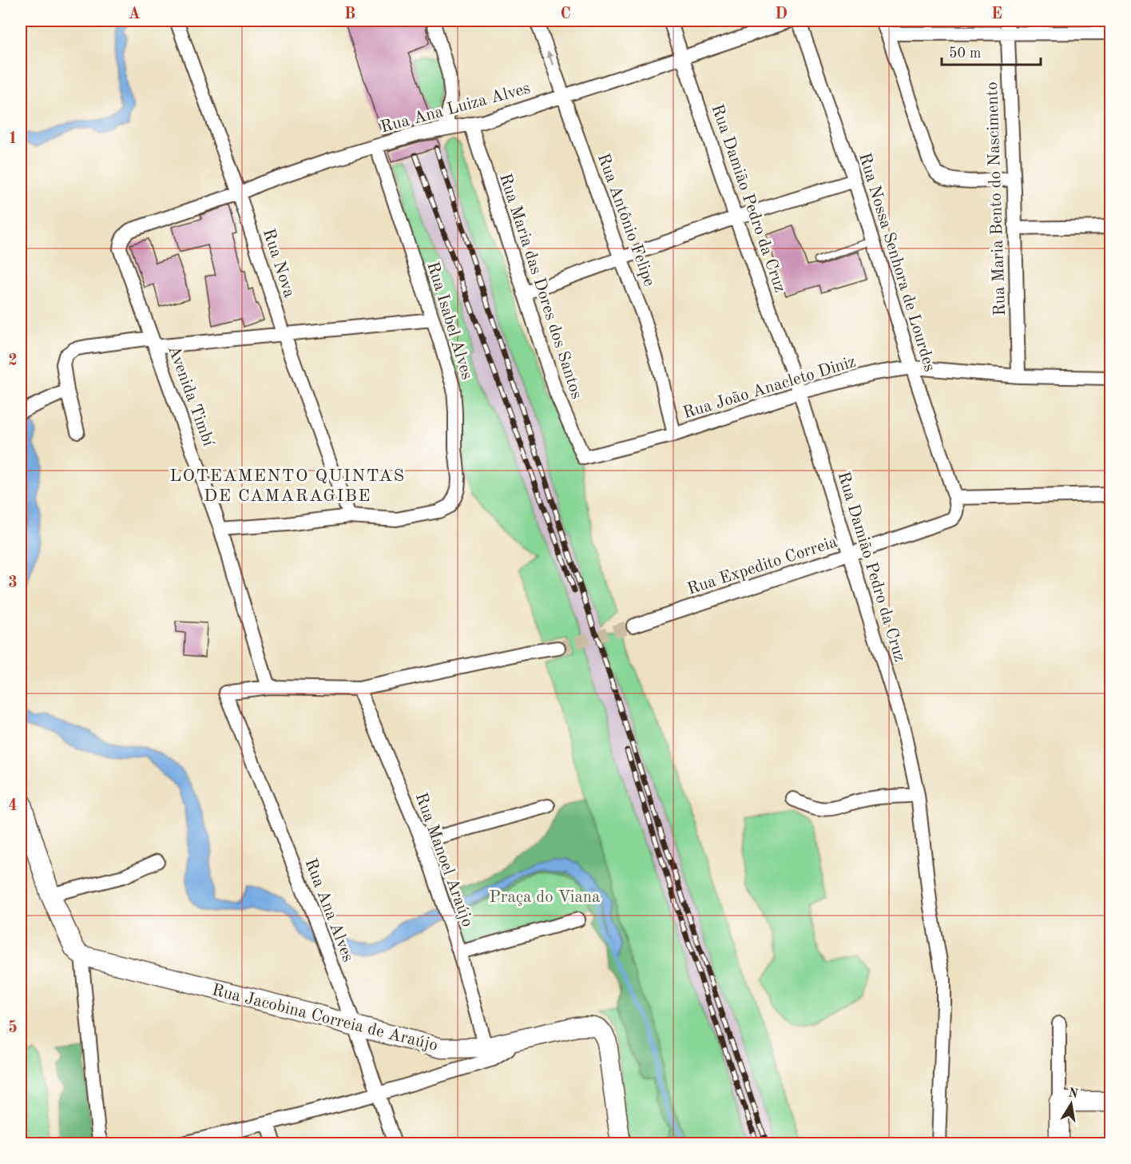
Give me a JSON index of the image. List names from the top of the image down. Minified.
{"streets":{"street":["Rua Ana Luiza Alves","Rua Damião Pedro da Cruz","Rua Maria Bento do Nascimento","Rua Antônio Felipe","Rua Nossa Senhora de Lourdes","Rua Nova","Rua Maria das Dores dos Santos","Rua Isabel Alves","Rua João Anacleto Diniz","Avenida Timbí","Rua Expedito Correia","Rua Manoel Araújo","Rua Ana Alves","Rua Jacobina Correia de Araújo"]},"crossings":[["Rua Ana Luiza Alves","Rua Damião Pedro da Cruz"],["Rua Ana Luiza Alves","Rua Antônio Felipe"],["Rua Ana Luiza Alves","Rua Nova"],["Rua Ana Luiza Alves","Rua Maria das Dores dos Santos"],["Rua Ana Luiza Alves","Rua Isabel Alves"],["Rua Ana Luiza Alves","Avenida Timbí"],["Rua Damião Pedro da Cruz","Rua João Anacleto Diniz"],["Rua Damião Pedro da Cruz","Rua Expedito Correia"],["Rua Maria Bento do Nascimento","Rua João Anacleto Diniz"],["Rua Antônio Felipe","Rua João Anacleto Diniz"],["Rua Nossa Senhora de Lourdes","Rua João Anacleto Diniz"],["Rua Nossa Senhora de Lourdes","Rua Expedito Correia"],["Rua Nova","Rua Isabel Alves"],["Rua Maria das Dores dos Santos","Rua João Anacleto Diniz"],["Rua Isabel Alves","Avenida Timbí"],["Avenida Timbí","Rua Ana Alves"],["Rua Manoel Araújo","Rua Jacobina Correia de Araújo"],["Rua Ana Alves","Rua Jacobina Correia de Araújo"]],"districts":["LOTEAMENTO QUINTAS DE CAMARAGIBE"],"parks":["Praça do Viana"],"scale_bar":"50 m","north":"top","grid":{"columns":["A","B","C","D","E"],"rows":["1","2","3","4","5"]}}
